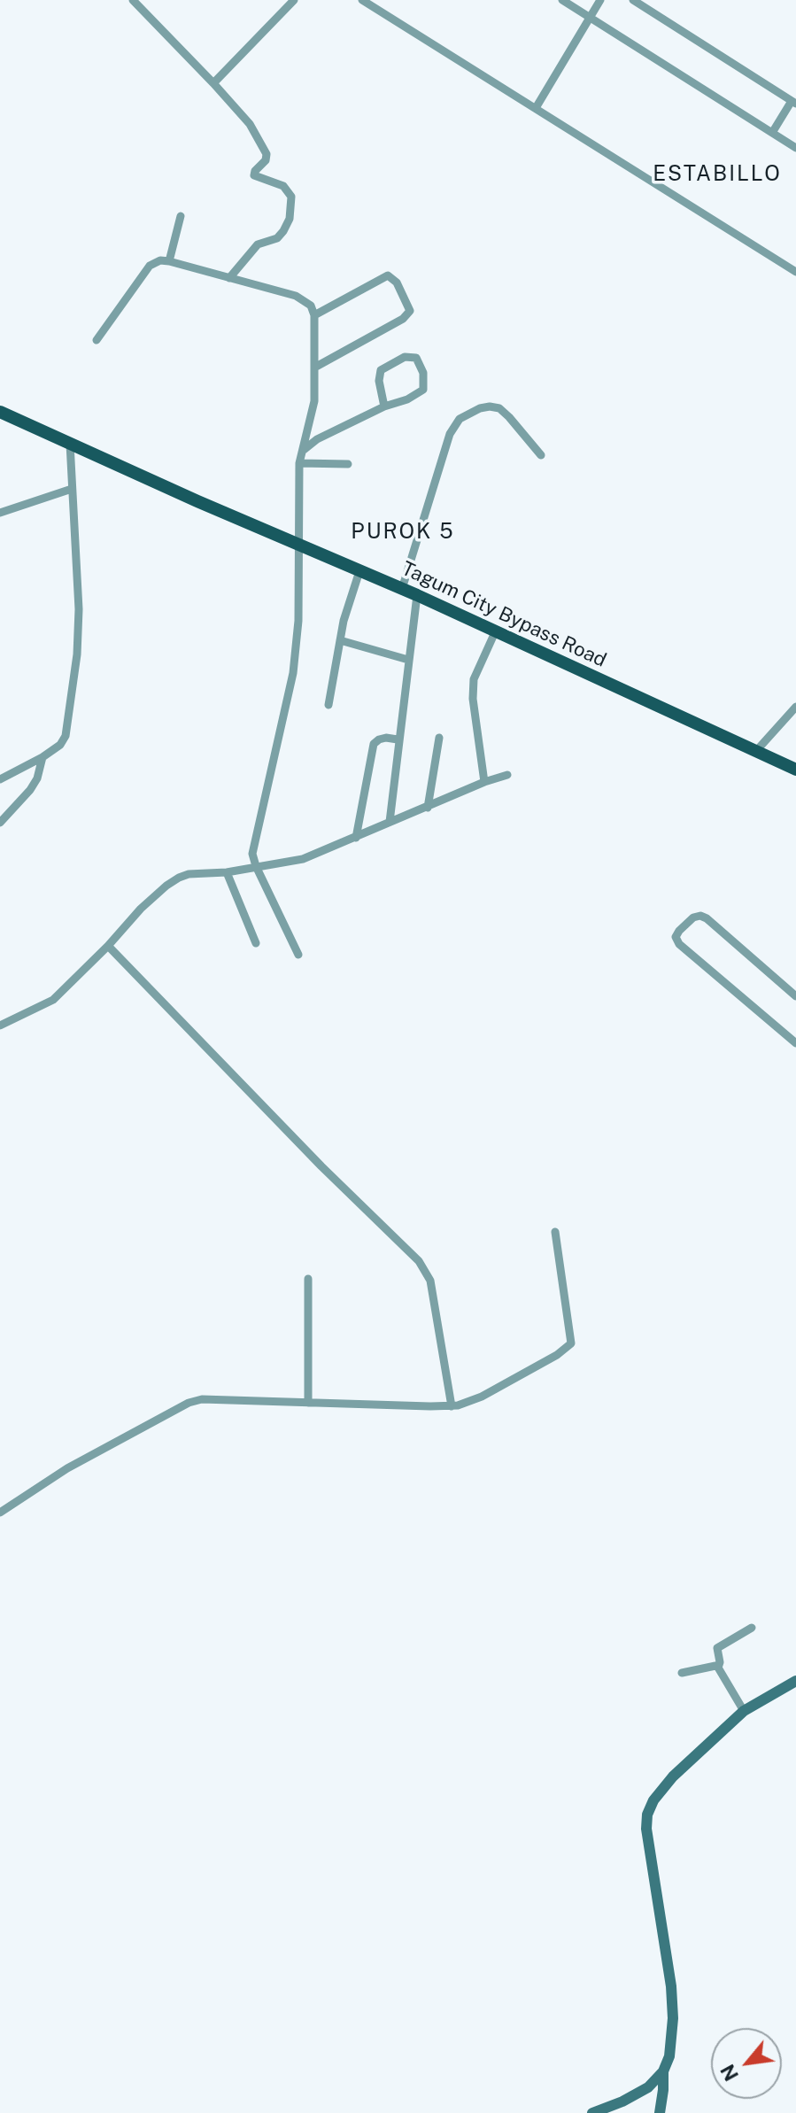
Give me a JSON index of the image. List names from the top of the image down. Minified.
{"streets":{"main road":["Tagum City Bypass Road"]},"districts":["ESTABILLO","PUROK 5"],"north":"bottom left"}
